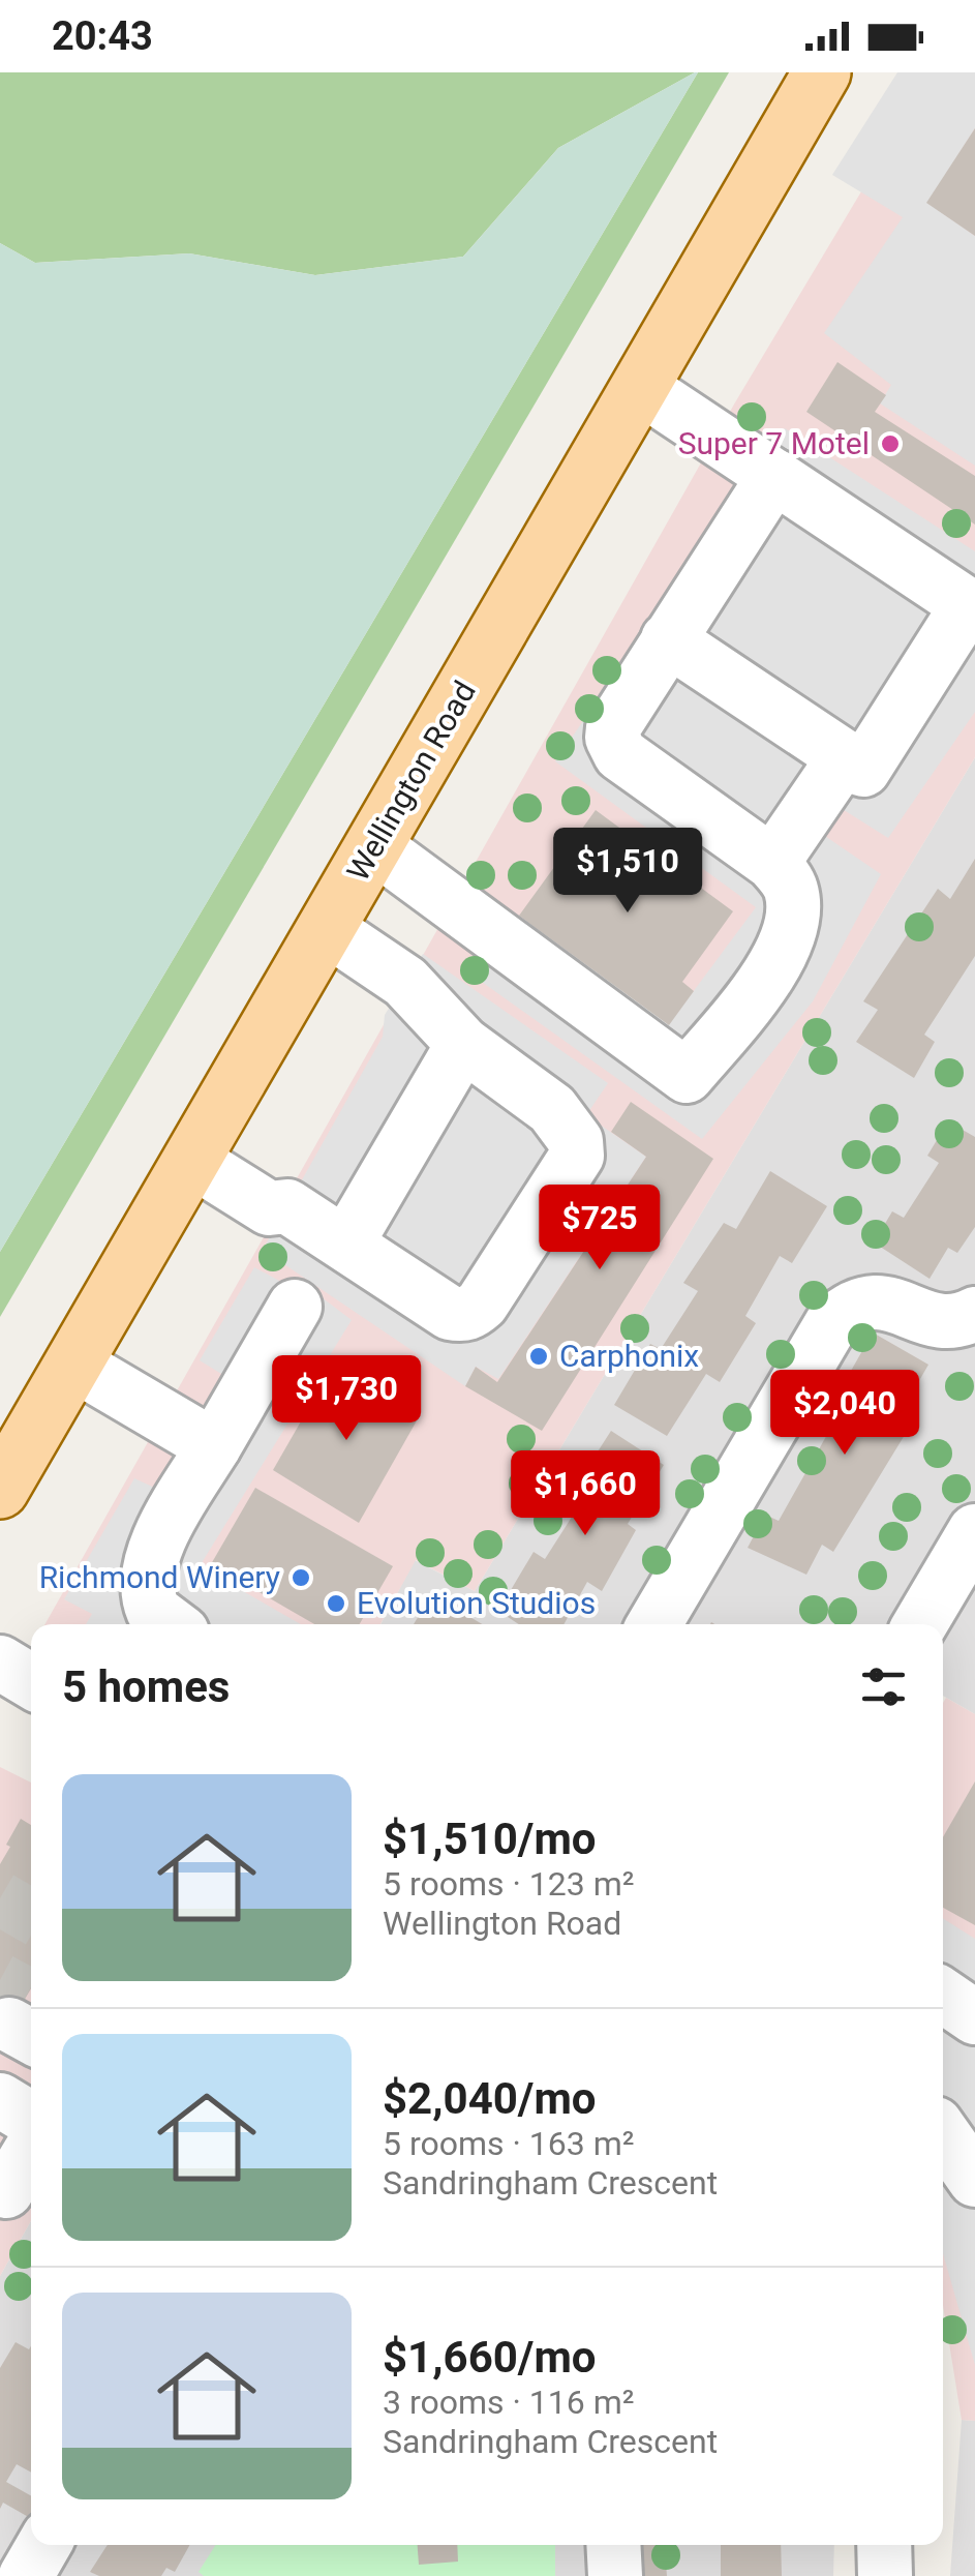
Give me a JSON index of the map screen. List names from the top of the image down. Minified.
{"streets":{"main road":["Wellington Road"]},"places":["Super 7 Motel","Carphonix","Richmond Winery","Evolution Studios"],"page":{"status":"20:43","price":["$1,510","$725","$1,730","$2,040","$1,660"],"heading":"5 homes","list":[{"name":"$1,510/mo","note":"5 rooms · 123 m² · Wellington Road"},{"name":"$2,040/mo","note":"5 rooms · 163 m² · Sandringham Crescent"},{"name":"$1,660/mo","note":"3 rooms · 116 m² · Sandringham Crescent"}]}}
